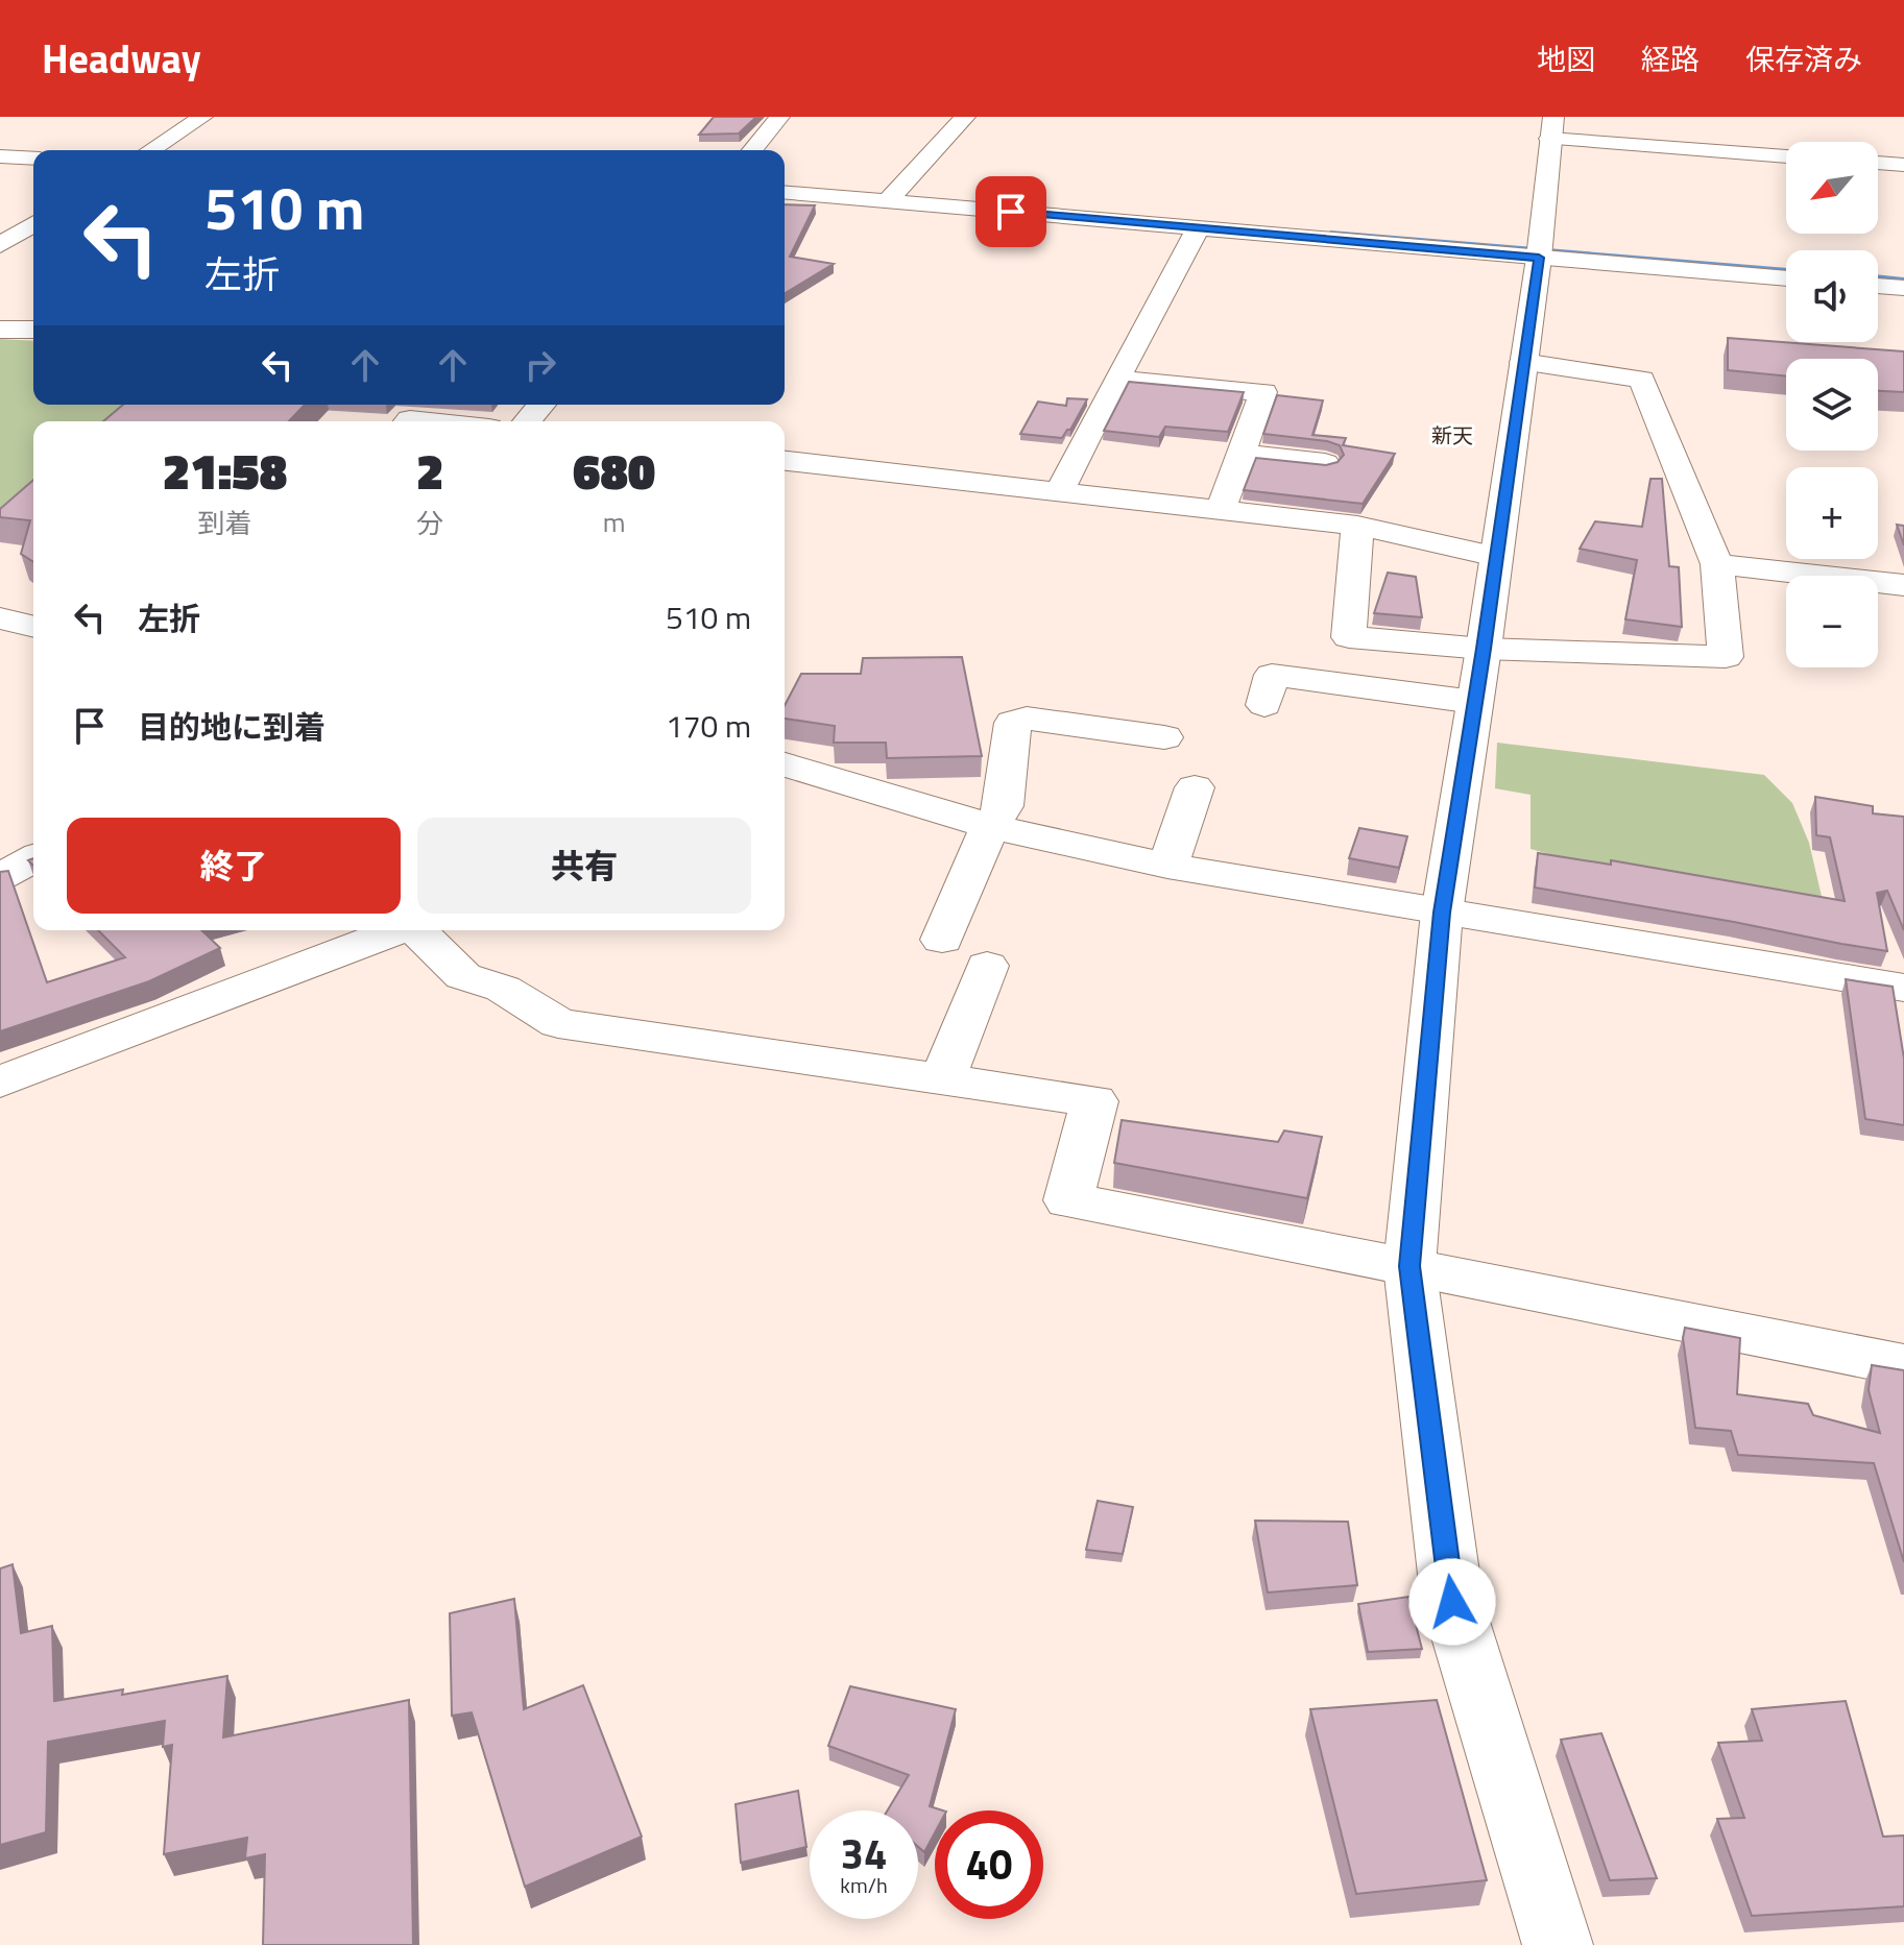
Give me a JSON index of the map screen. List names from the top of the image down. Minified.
{"districts":["新天"],"north":"bottom left","page":{"header":"Headway","nav":["地図","経路","保存済み"],"map_buttons":["+","−"],"turn":["510 m","左折"],"eta":["21:58","到着","2","分","680","m"],"list":[{"name":"左折","value":"510 m"},{"name":"目的地に到着","value":"170 m"}],"buttons":["終了","共有"],"speed":"34 km/h","limit":"40"}}
